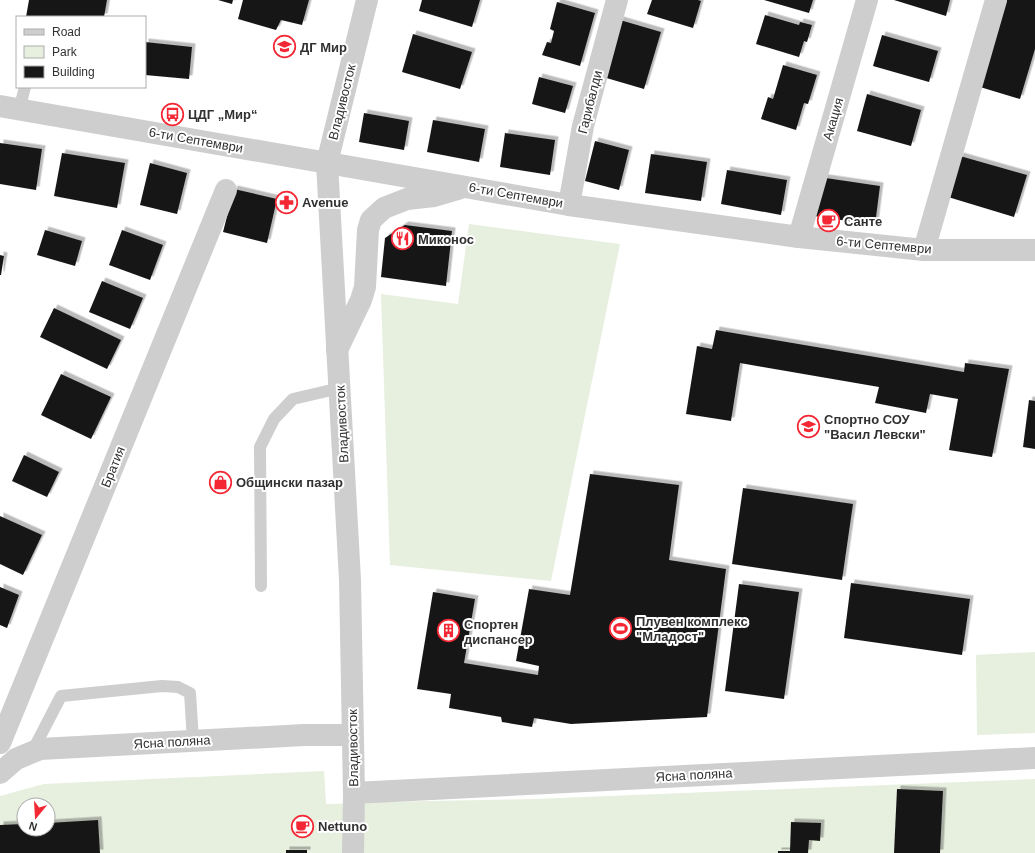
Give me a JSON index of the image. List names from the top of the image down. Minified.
{"streets":{"street":["Владивосток","Гарибалди","Акация","6-ти Септември","Братия","Ясна поляна"]},"crossings":[["Владивосток","6-ти Септември"],["Владивосток","Ясна поляна"],["Гарибалди","6-ти Септември"],["Акация","6-ти Септември"]],"places":{"school or university":["ДГ Мир","Спортно СОУ \"Васил Левски\""],"bus stop":["ЦДГ „Мир“"],"pharmacy":["Avenue"],"cafe":["Санте","Nettuno"],"restaurant":["Миконос"],"shop":["Общински пазар"],"sports":["Плувен комплекс \"Младост\""],"building":["Спортен диспансер"]},"legend":["Road","Park","Building"],"north":"bottom"}
